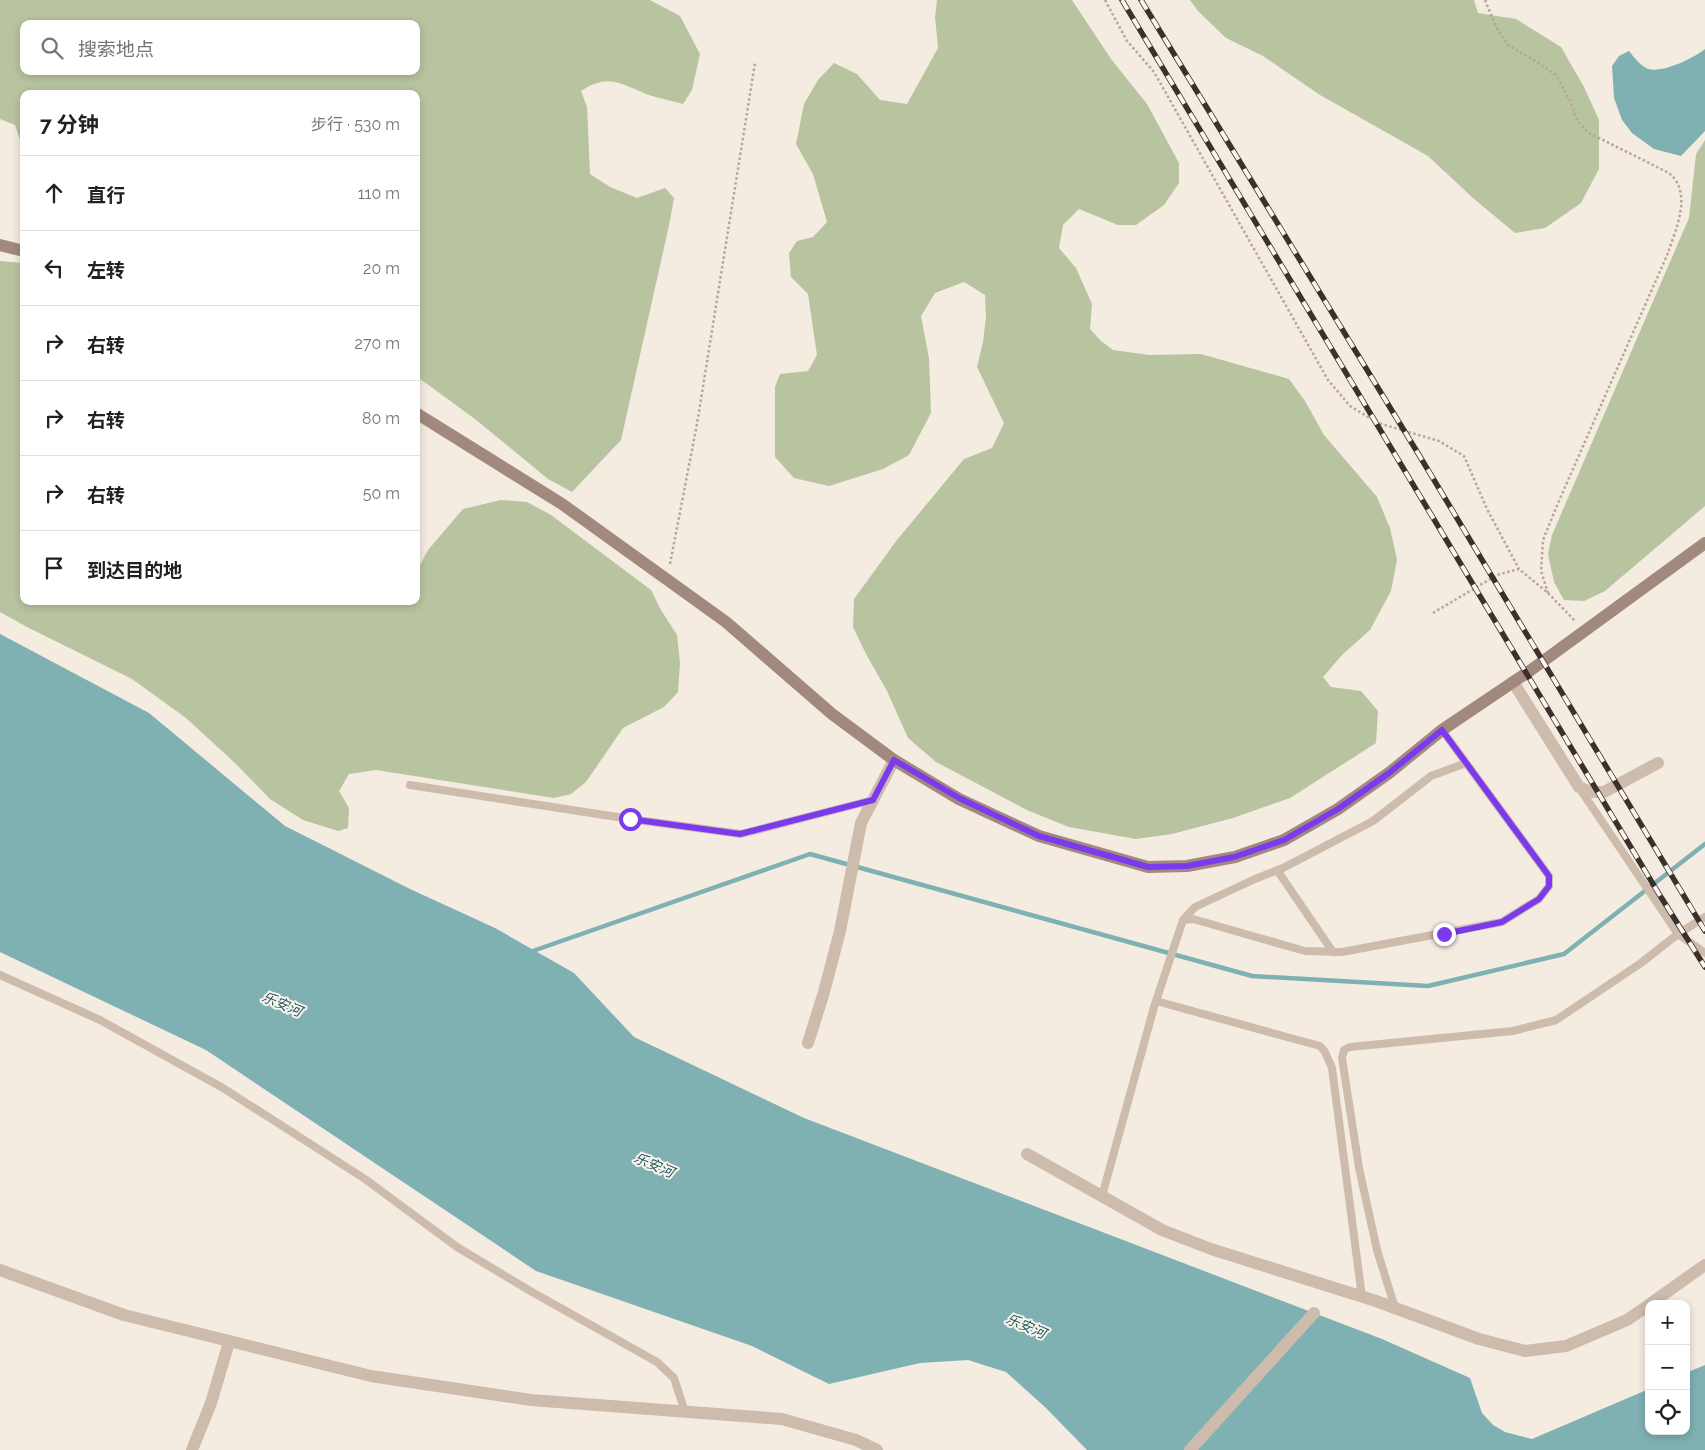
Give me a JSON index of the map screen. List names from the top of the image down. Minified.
{"water":["乐安河"],"page":{"search":"搜索地点","heading":["7 分钟","步行 · 530 m"],"list":[["直行","110 m"],["左转","20 m"],["右转","270 m"],["右转","80 m"],["右转","50 m"],"到达目的地"],"map_buttons":["+","−"]}}
